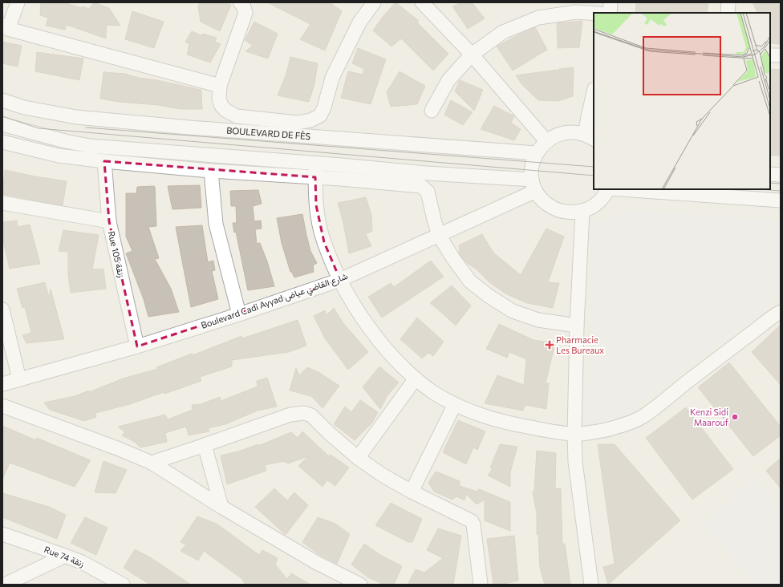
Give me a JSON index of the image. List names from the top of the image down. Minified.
{"streets":{"street":["BOULEVARD DE FÈS","Rue 105 زنقة","Boulevard Cadi Ayyad شارع القاضي عياض","Rue 74 زنقة"]},"crossings":[["Rue 105 زنقة","Boulevard Cadi Ayyad شارع القاضي عياض"]],"places":{"health":["Pharmacie Les Bureaux"],"other":["Kenzi Sidi Maarouf"]}}
